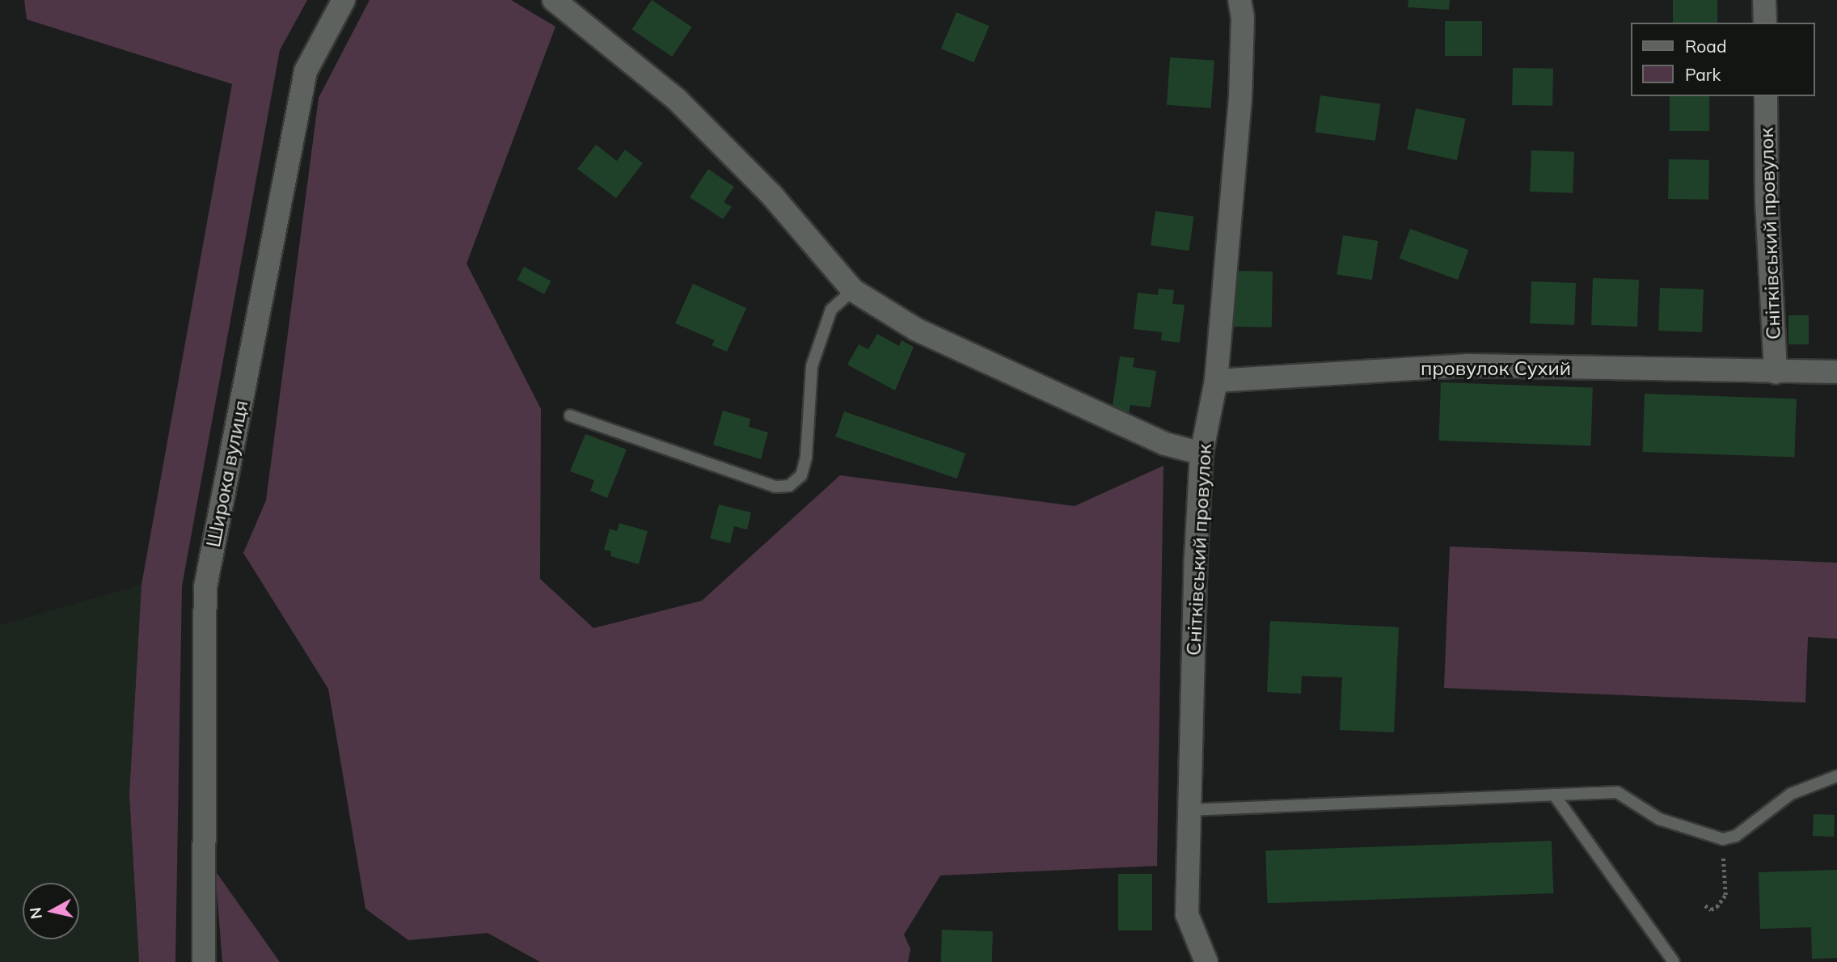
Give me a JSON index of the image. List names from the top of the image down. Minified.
{"streets":{"street":["Снітківський провулок","провулок Сухий","Широка вулиця"]},"crossings":[["Снітківський провулок","провулок Сухий"]],"legend":["Road","Park"],"north":"left"}
